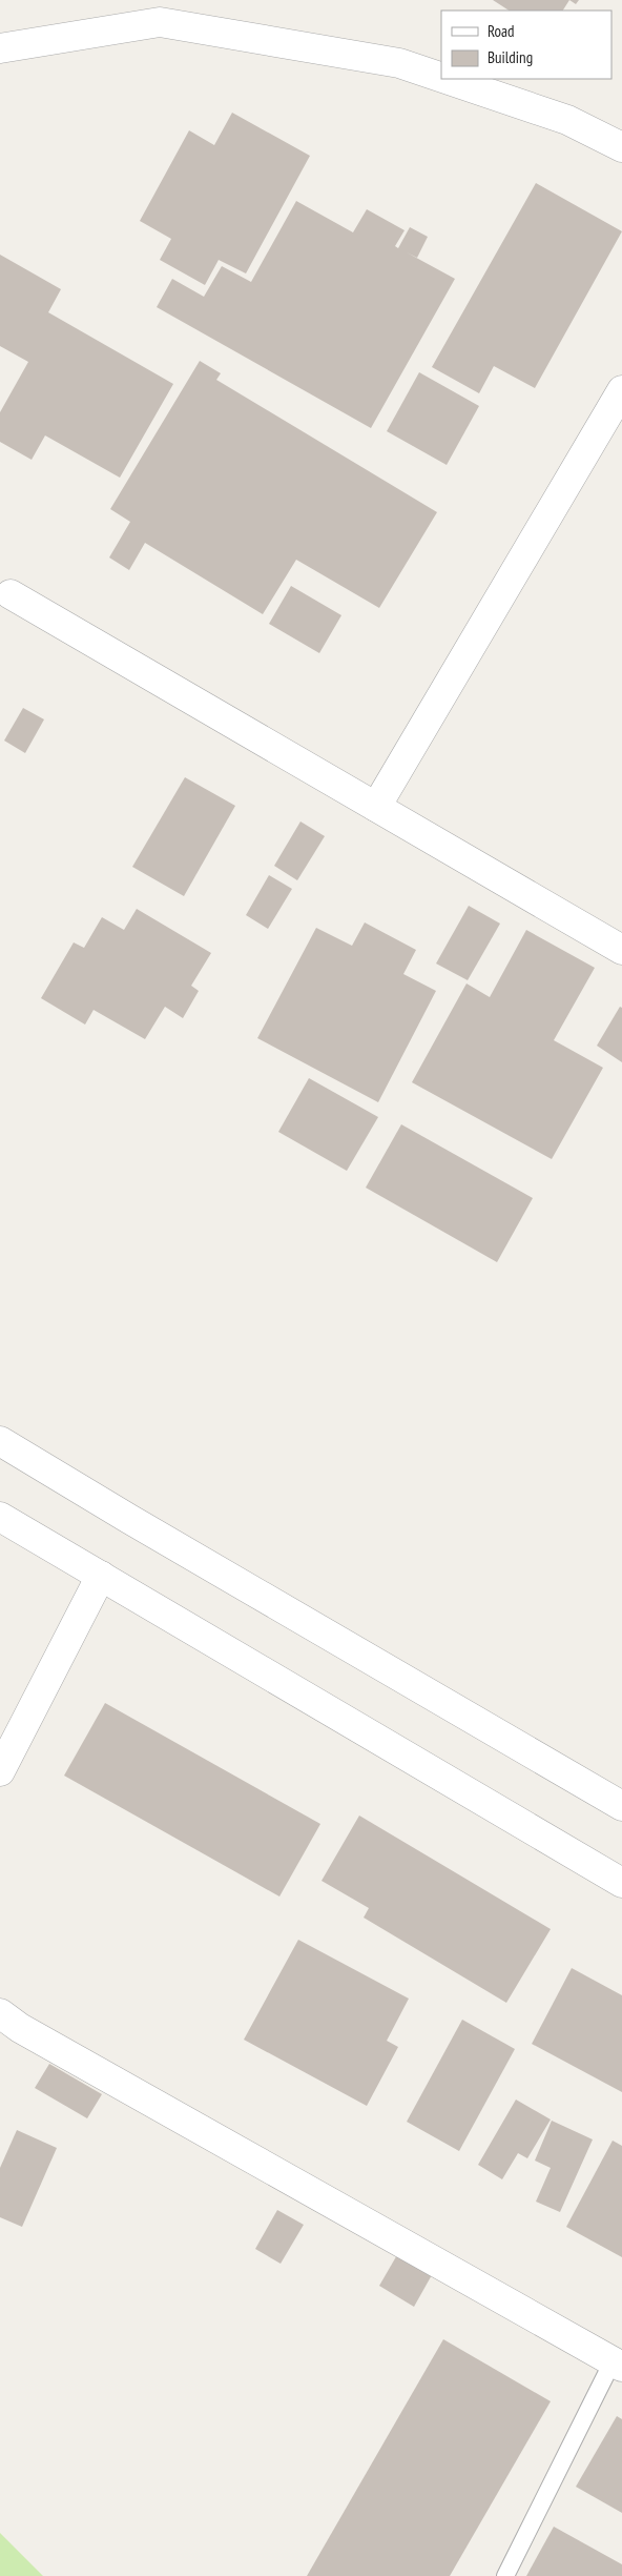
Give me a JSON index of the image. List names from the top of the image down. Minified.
{"legend":["Road","Building"]}
